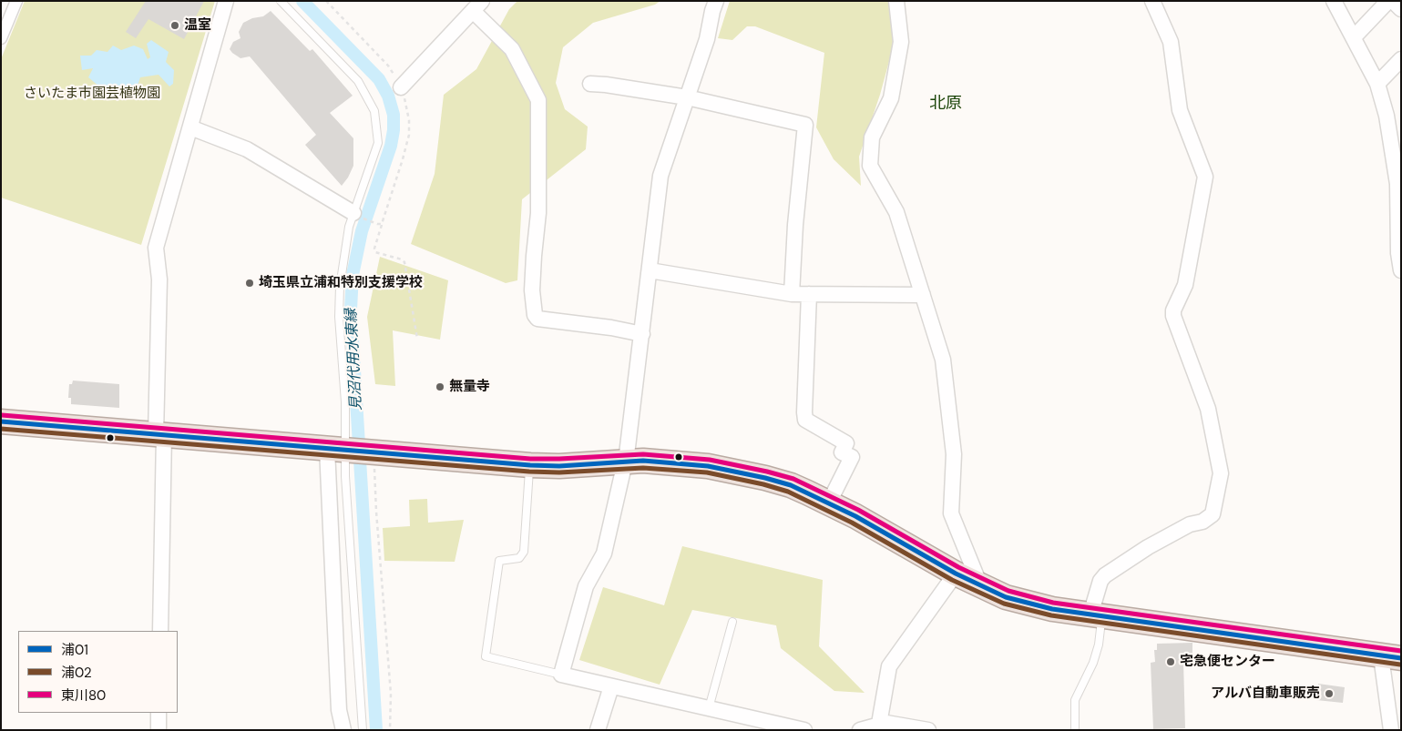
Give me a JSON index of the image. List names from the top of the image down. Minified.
{"districts":["北原"],"water":["見沼代用水東縁"],"parks":["さいたま市園芸植物園"],"places":["温室","埼玉県立浦和特別支援学校","無量寺","宅急便センター","アルバ自動車販売"],"lines":["transit line 東川80","transit line 浦01","transit line 浦02"],"legend":["浦01","浦02","東川80"]}
